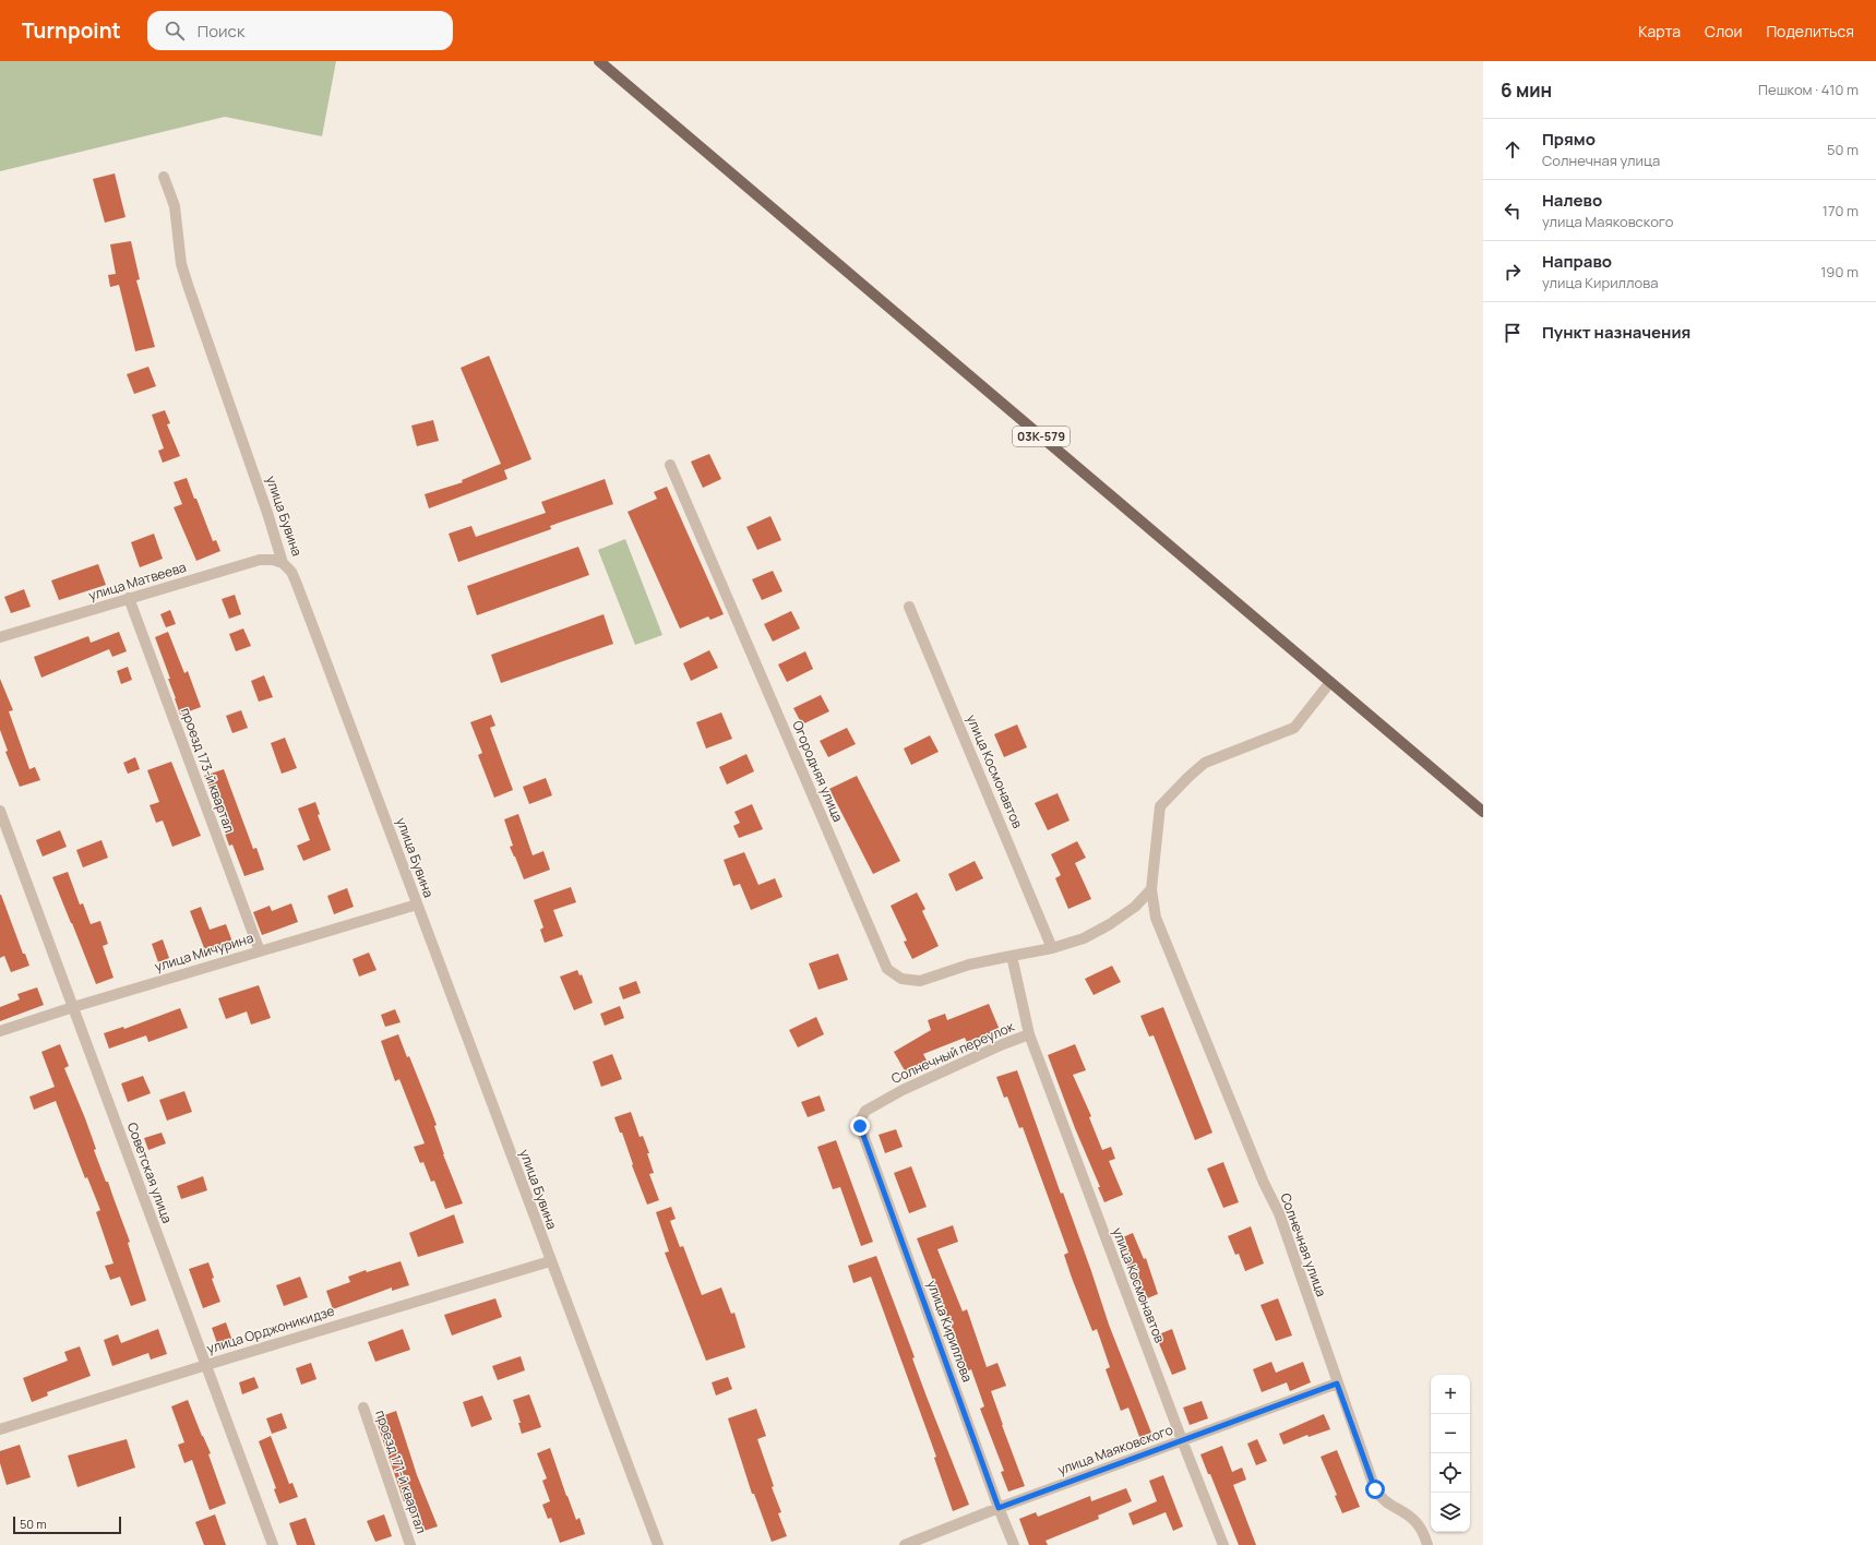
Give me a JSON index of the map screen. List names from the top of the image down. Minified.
{"streets":{"main road":["03К-579"],"street":["улица Бувина","улица Матвеева","проезд 173-й квартал","Огородняя улица","улица Космонавтов","улица Мичурина","Солнечный переулок","Советская улица","Солнечная улица","улица Орджоникидзе","улица Кириллова","улица Маяковского","проезд 171-й квартал"]},"crossings":[["улица Бувина","улица Матвеева"],["улица Бувина","улица Мичурина"],["улица Бувина","улица Орджоникидзе"],["улица Матвеева","проезд 173-й квартал"],["проезд 173-й квартал","улица Мичурина"],["Огородняя улица","Солнечный переулок"],["улица Космонавтов","Солнечный переулок"],["улица Космонавтов","улица Маяковского"],["улица Мичурина","Советская улица"],["Солнечный переулок","улица Кириллова"],["Советская улица","улица Орджоникидзе"],["Солнечная улица","улица Маяковского"],["улица Кириллова","улица Маяковского"]],"scale_bar":"50 m","page":{"header":"Turnpoint","search":"Поиск","nav":["Карта","Слои","Поделиться"],"heading":["6 мин","Пешком · 410 m"],"list":[["Прямо","Солнечная улица","50 m"],["Налево","улица Маяковского","170 m"],["Направо","улица Кириллова","190 m"],"Пункт назначения"],"map_buttons":["+","−"],"scale":"50 m"}}
